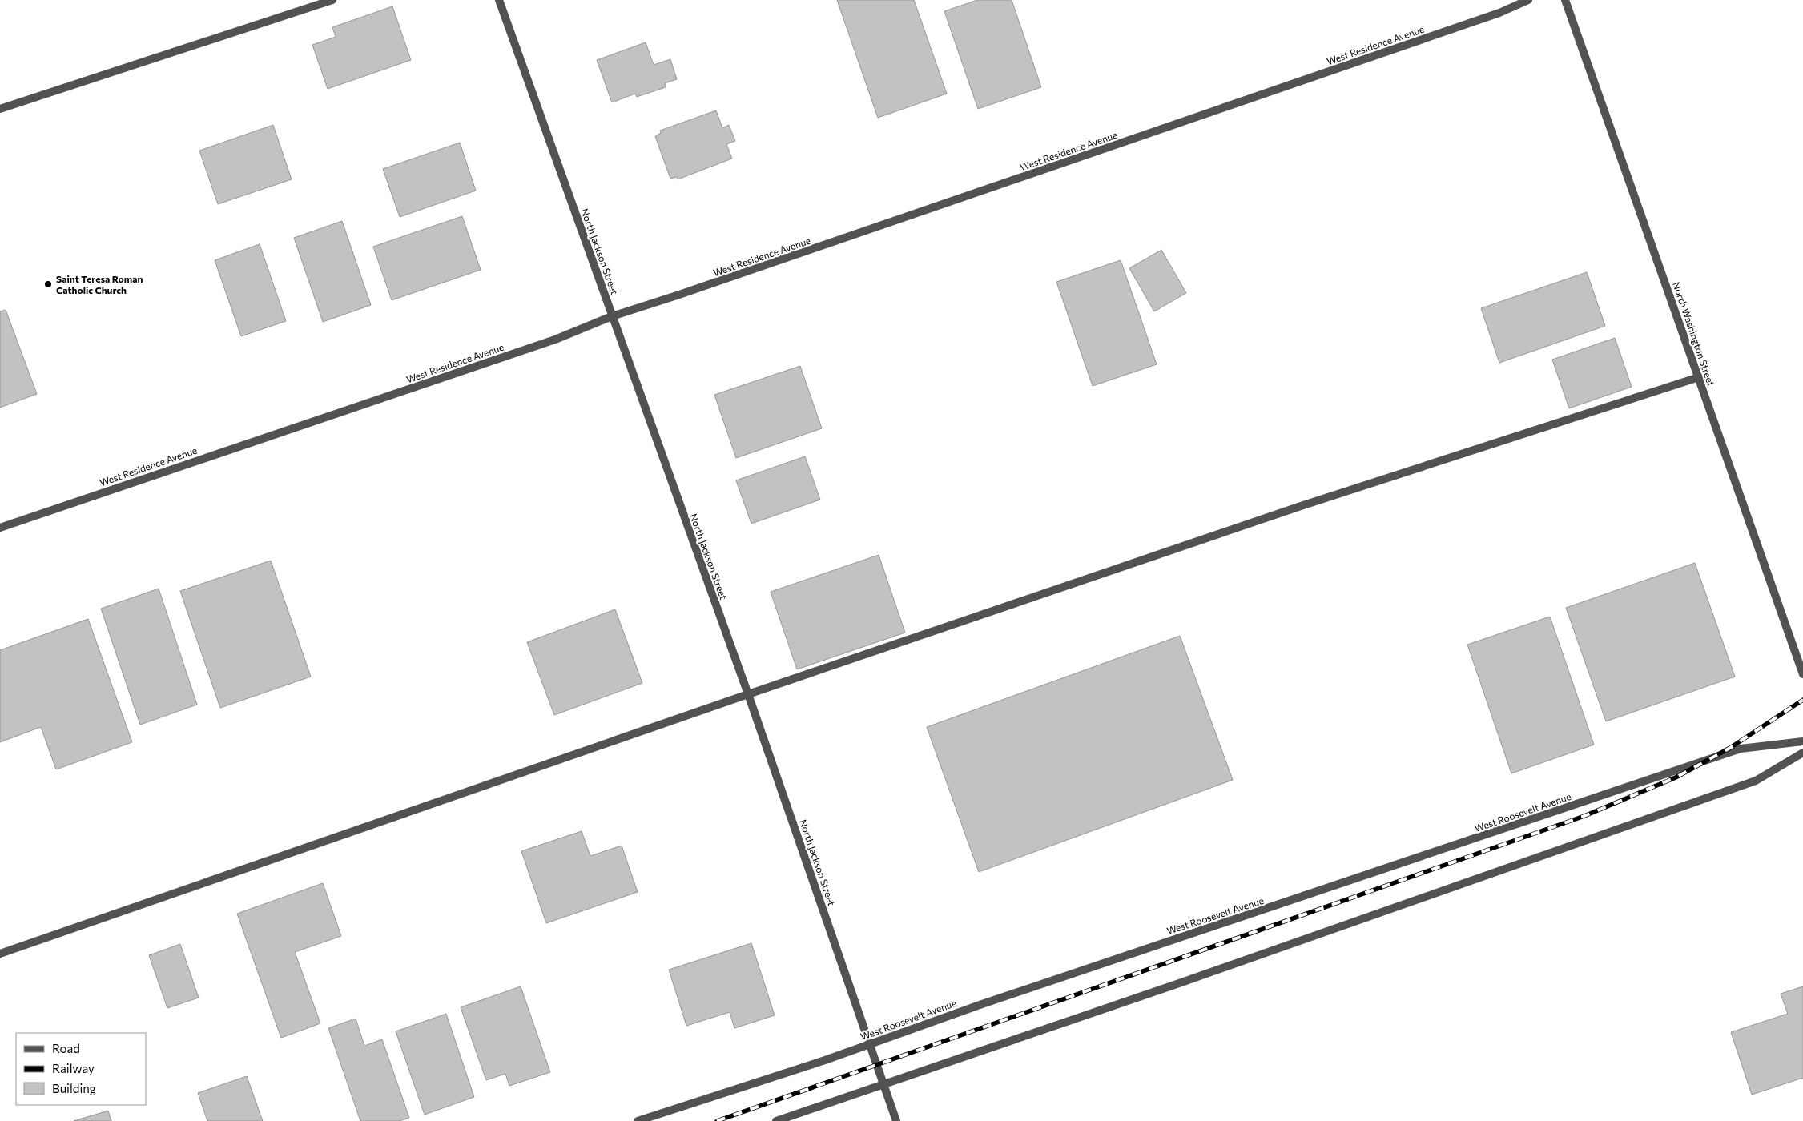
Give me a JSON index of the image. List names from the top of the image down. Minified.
{"streets":{"street":["West Residence Avenue","North Jackson Street","North Washington Street","West Roosevelt Avenue"]},"crossings":[["West Residence Avenue","North Jackson Street"],["North Jackson Street","West Roosevelt Avenue"]],"places":["Saint Teresa Roman Catholic Church"],"legend":["Road","Railway","Building"]}
